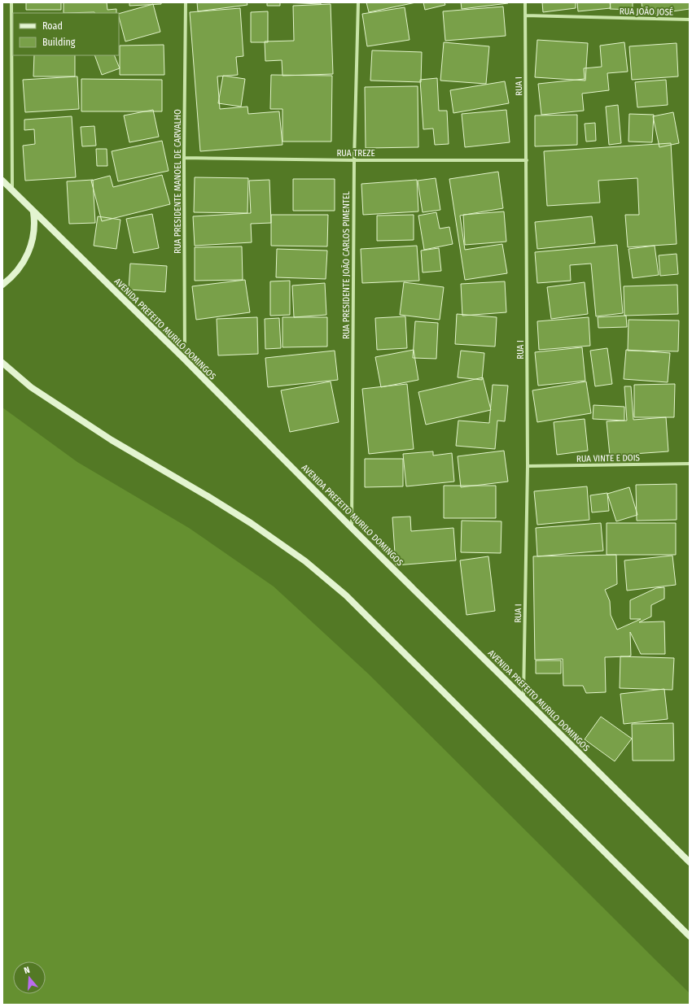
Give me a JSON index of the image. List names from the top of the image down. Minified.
{"streets":{"main road":["AVENIDA PREFEITO MURILO DOMINGOS"],"street":["RUA JOÃO JOSÉ","RUA I","RUA TREZE","RUA PRESIDENTE MANOEL DE CARVALHO","RUA PRESIDENTE JOÃO CARLOS PIMENTEL","RUA VINTE E DOIS"]},"crossings":[["RUA JOÃO JOSÉ","RUA I"],["RUA I","RUA TREZE"],["RUA I","AVENIDA PREFEITO MURILO DOMINGOS"],["RUA I","RUA VINTE E DOIS"],["RUA TREZE","RUA PRESIDENTE MANOEL DE CARVALHO"],["RUA TREZE","RUA PRESIDENTE JOÃO CARLOS PIMENTEL"],["RUA PRESIDENTE MANOEL DE CARVALHO","AVENIDA PREFEITO MURILO DOMINGOS"],["RUA PRESIDENTE JOÃO CARLOS PIMENTEL","AVENIDA PREFEITO MURILO DOMINGOS"]],"legend":["Road","Building"],"north":"top"}
